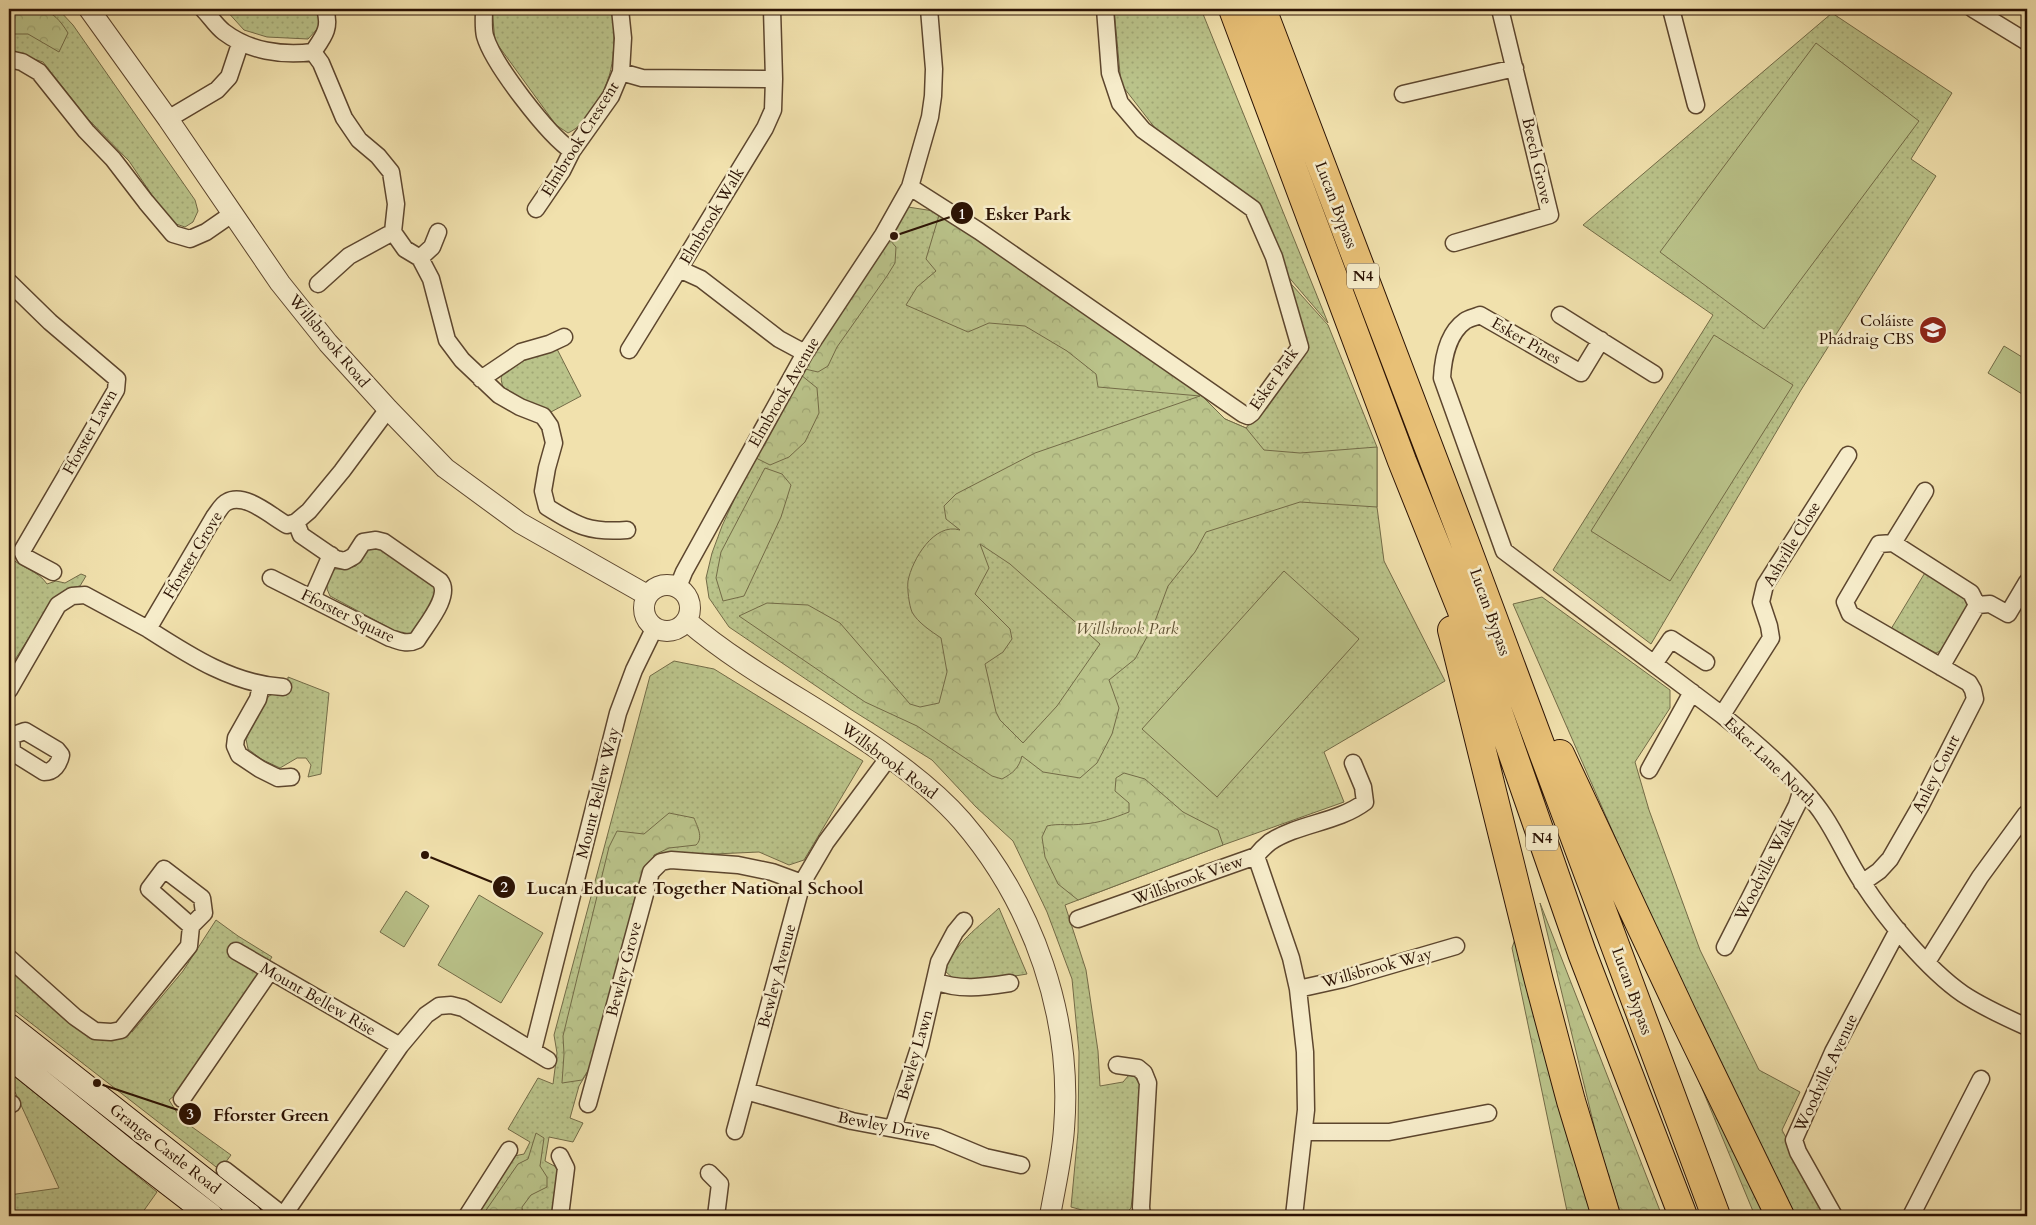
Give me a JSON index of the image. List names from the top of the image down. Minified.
{"streets":{"highway":["Lucan Bypass","N4"],"main road":["Grange Castle Road"],"street":["Elmbrook Crescent","Beech Grove","Elmbrook Walk","Willsbrook Road","Esker Pines","Esker Park","Elmbrook Avenue","Fforster Lawn","Ashville Close","Fforster Grove","Fforster Square","Esker Lane North","Anley Court","Mount Bellew Way","Woodville Walk","Willsbrook View","Willsbrook Way","Bewley Grove","Bewley Avenue","Mount Bellew Rise","Bewley Lawn","Woodville Avenue","Bewley Drive"]},"crossings":[["Elmbrook Walk","Elmbrook Avenue"],["Willsbrook Road","Elmbrook Avenue"],["Willsbrook Road","Mount Bellew Way"],["Willsbrook Road","Bewley Avenue"],["Esker Pines","Esker Lane North"],["Esker Park","Elmbrook Avenue"],["Elmbrook Avenue","Mount Bellew Way"],["Ashville Close","Esker Lane North"],["Esker Lane North","Anley Court"],["Esker Lane North","Woodville Walk"],["Esker Lane North","Woodville Avenue"],["Bewley Grove","Bewley Avenue"],["Bewley Avenue","Bewley Drive"],["Bewley Lawn","Bewley Drive"]],"parks":["Willsbrook Park"],"places":{"other":["Esker Park","Lucan Educate Together National School","Fforster Green"],"school or university":["Coláiste Phádraig CBS"]}}
